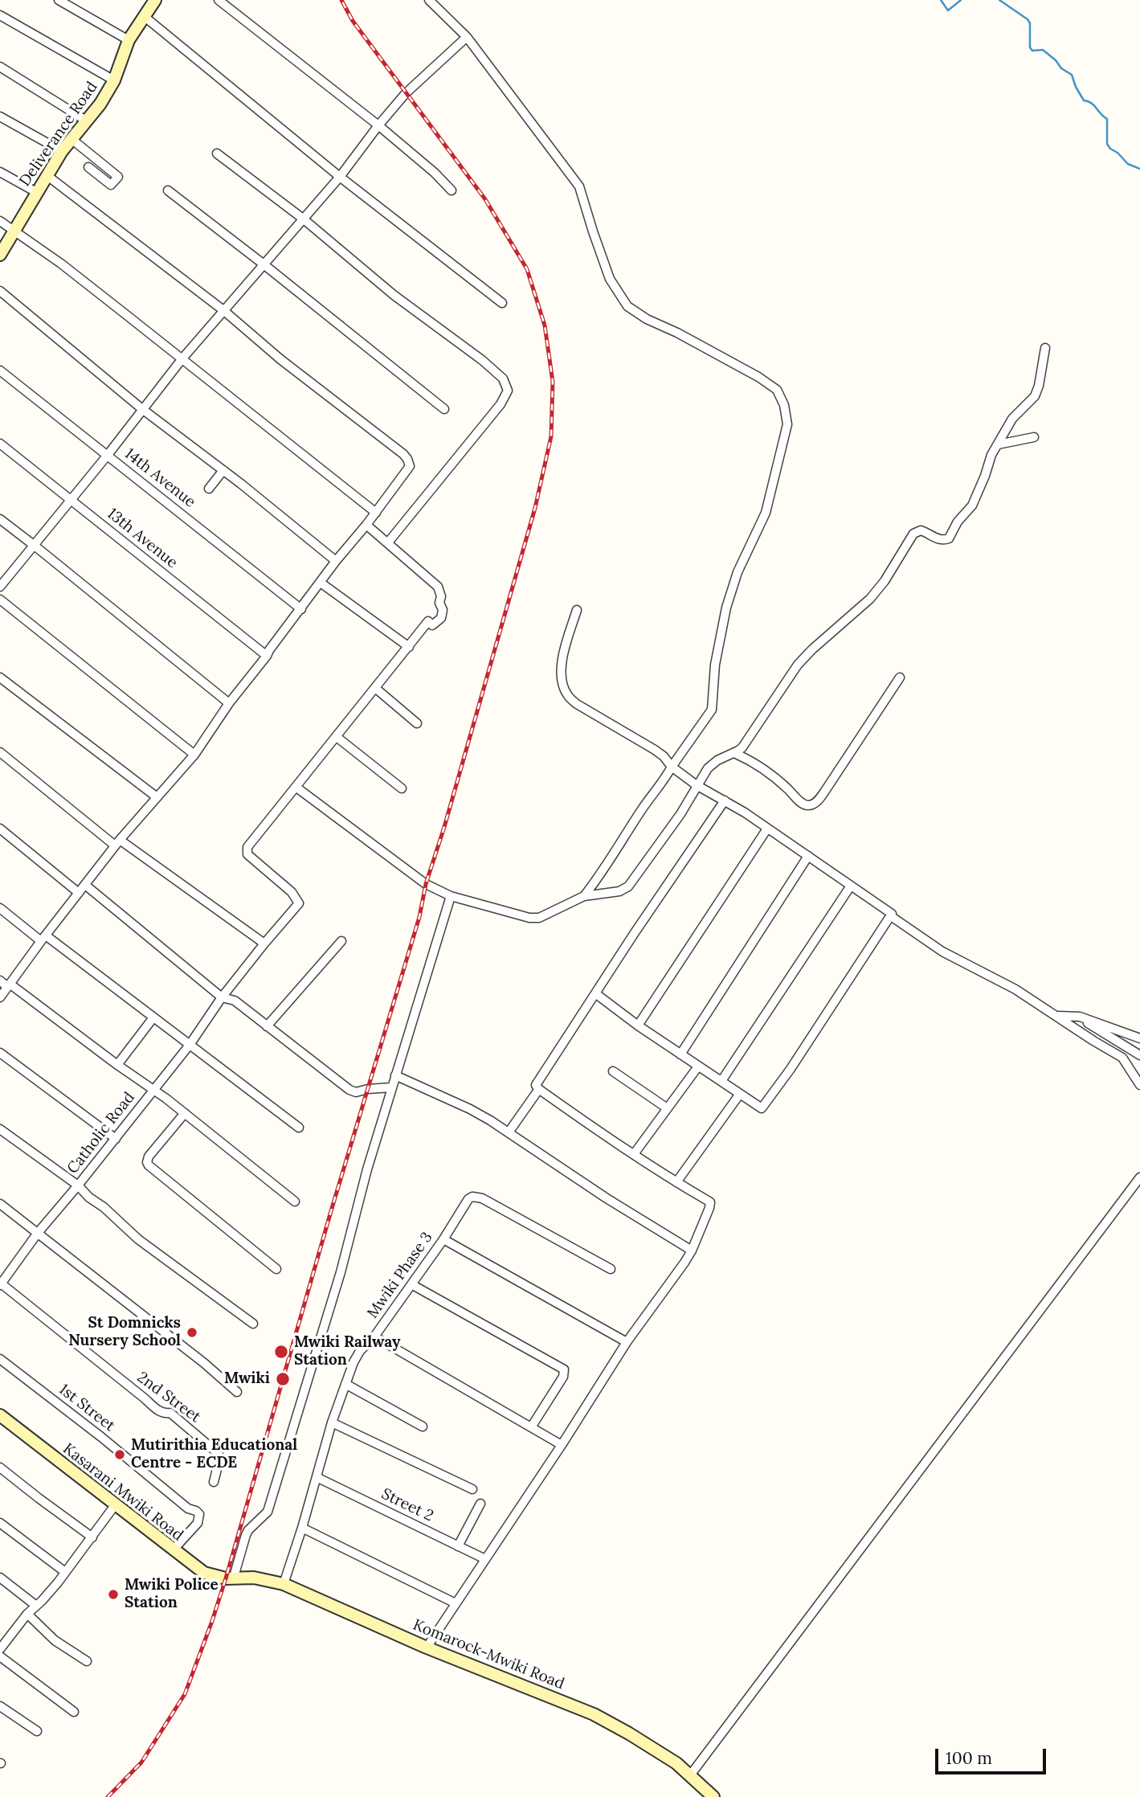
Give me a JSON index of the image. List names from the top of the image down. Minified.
{"streets":{"main road":["Deliverance Road","Kasarani Mwiki Road","Komarock-Mwiki Road"],"street":["14th Avenue","13th Avenue","Catholic Road","Mwiki Phase 3","2nd Street","1st Street","Street 2"]},"crossings":[["Catholic Road","2nd Street"],["Mwiki Phase 3","Street 2"],["Mwiki Phase 3","Komarock-Mwiki Road"],["1st Street","Kasarani Mwiki Road"],["Kasarani Mwiki Road","Komarock-Mwiki Road"]],"places":["St Domnicks Nursery School","Mwiki Railway Station","Mwiki","Mutirithia Educational Centre - ECDE","Mwiki Police Station"],"scale_bar":"100 m"}
